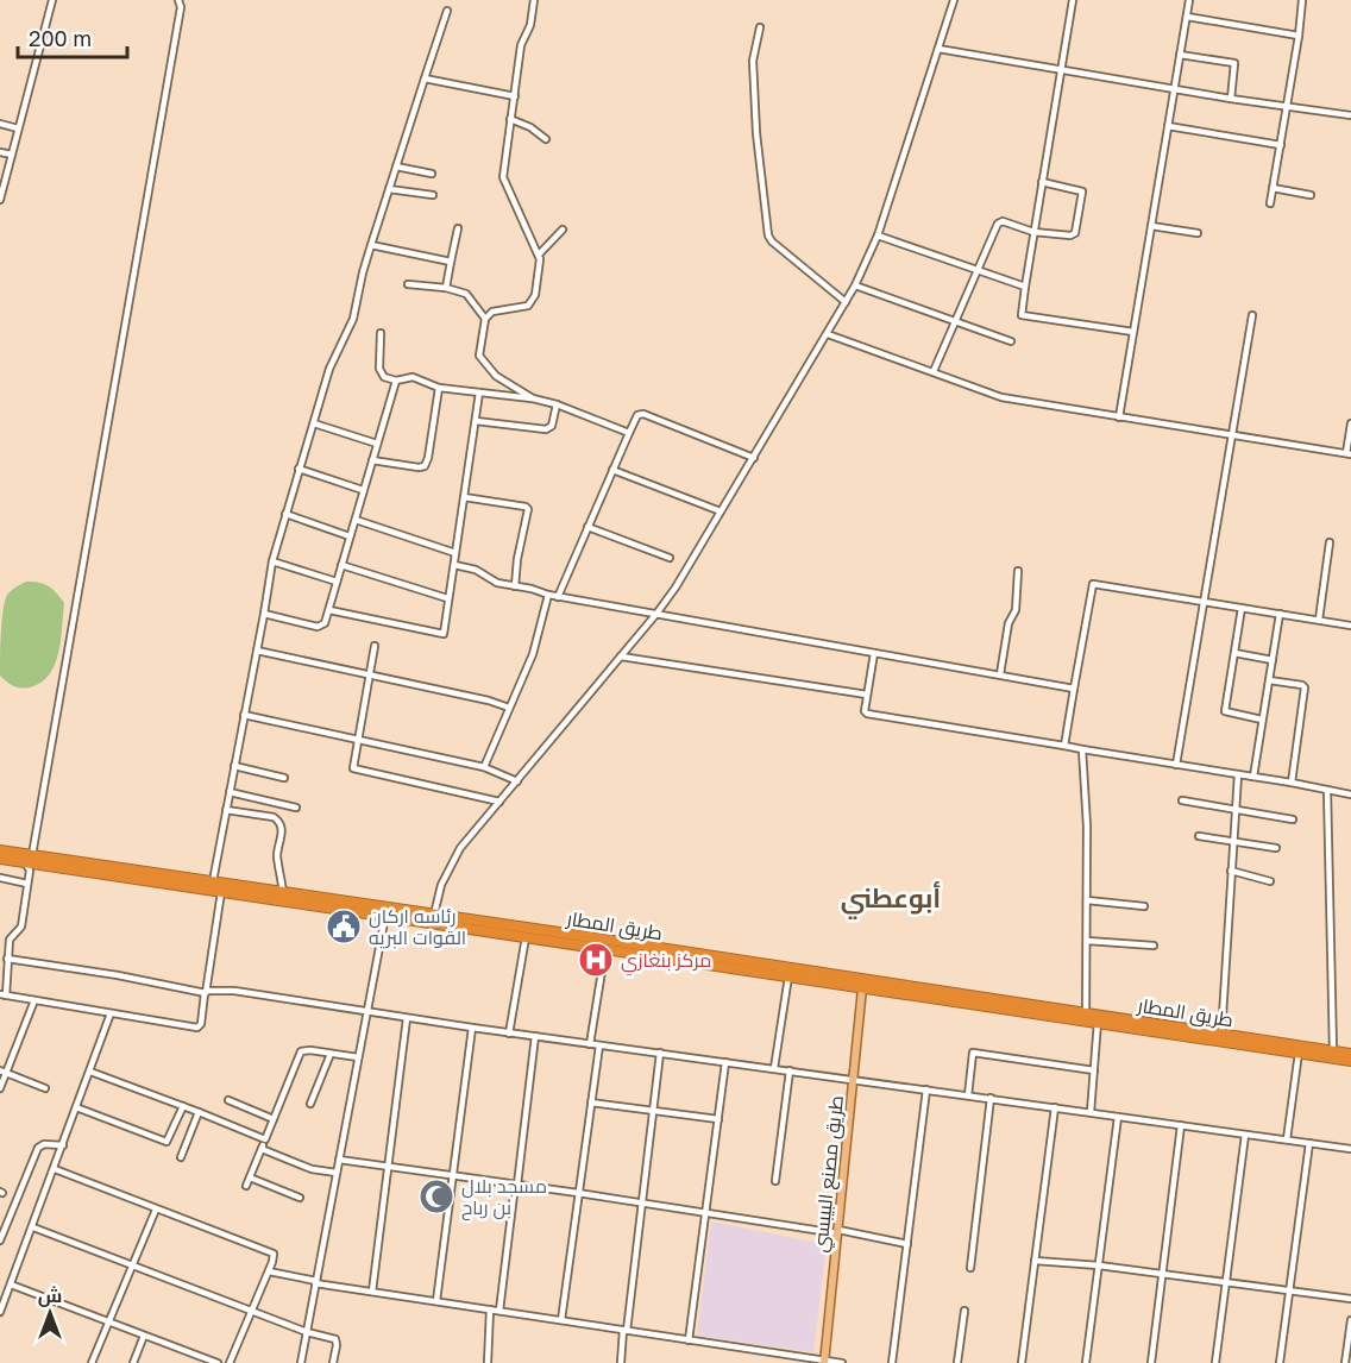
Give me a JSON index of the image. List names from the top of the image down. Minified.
{"streets":{"highway":["طريق المطار"],"main road":["طريق مصنع البيبسي"]},"crossings":[["طريق المطار","طريق مصنع البيبسي"]],"districts":["أبوعطني"],"places":{"public building":["رئاسه اركان القوات البريه"],"hospital":["مركز بنغازي"],"mosque":["مسجد بلال بن رباح"]},"scale_bar":"200 m","north":"top"}
